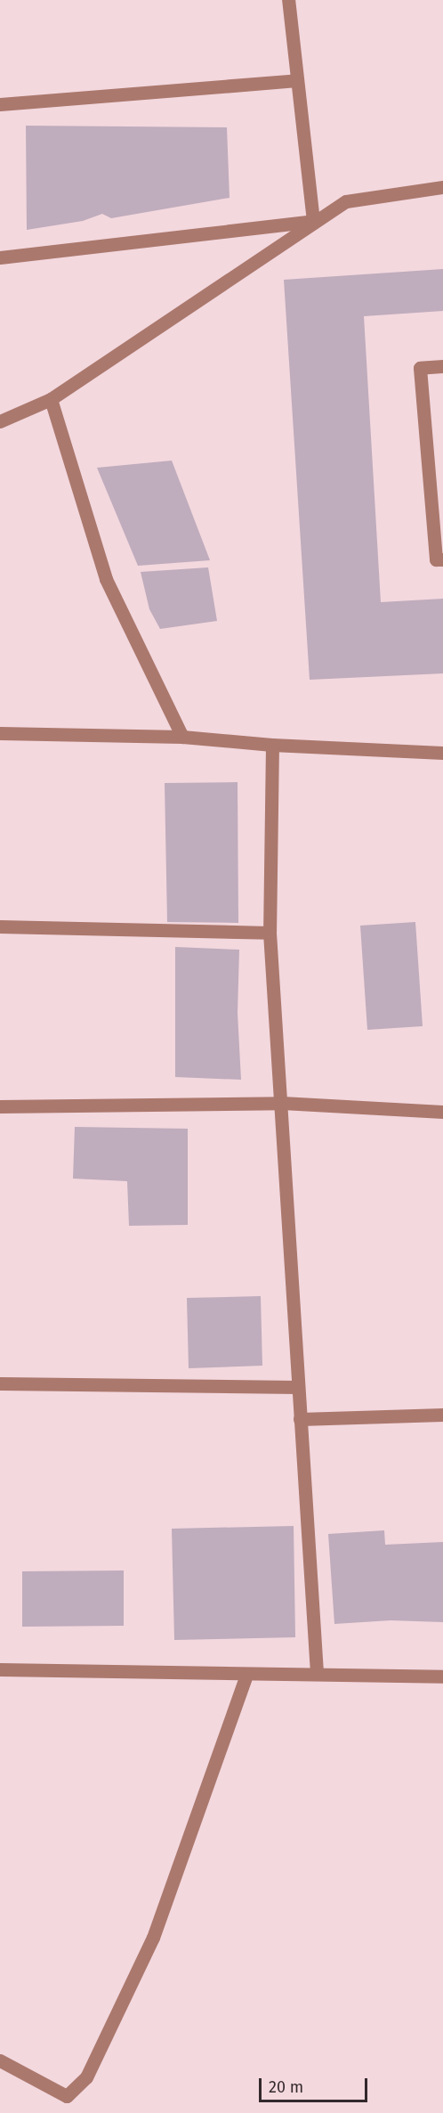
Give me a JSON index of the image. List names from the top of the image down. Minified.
{"scale_bar":"20 m"}
